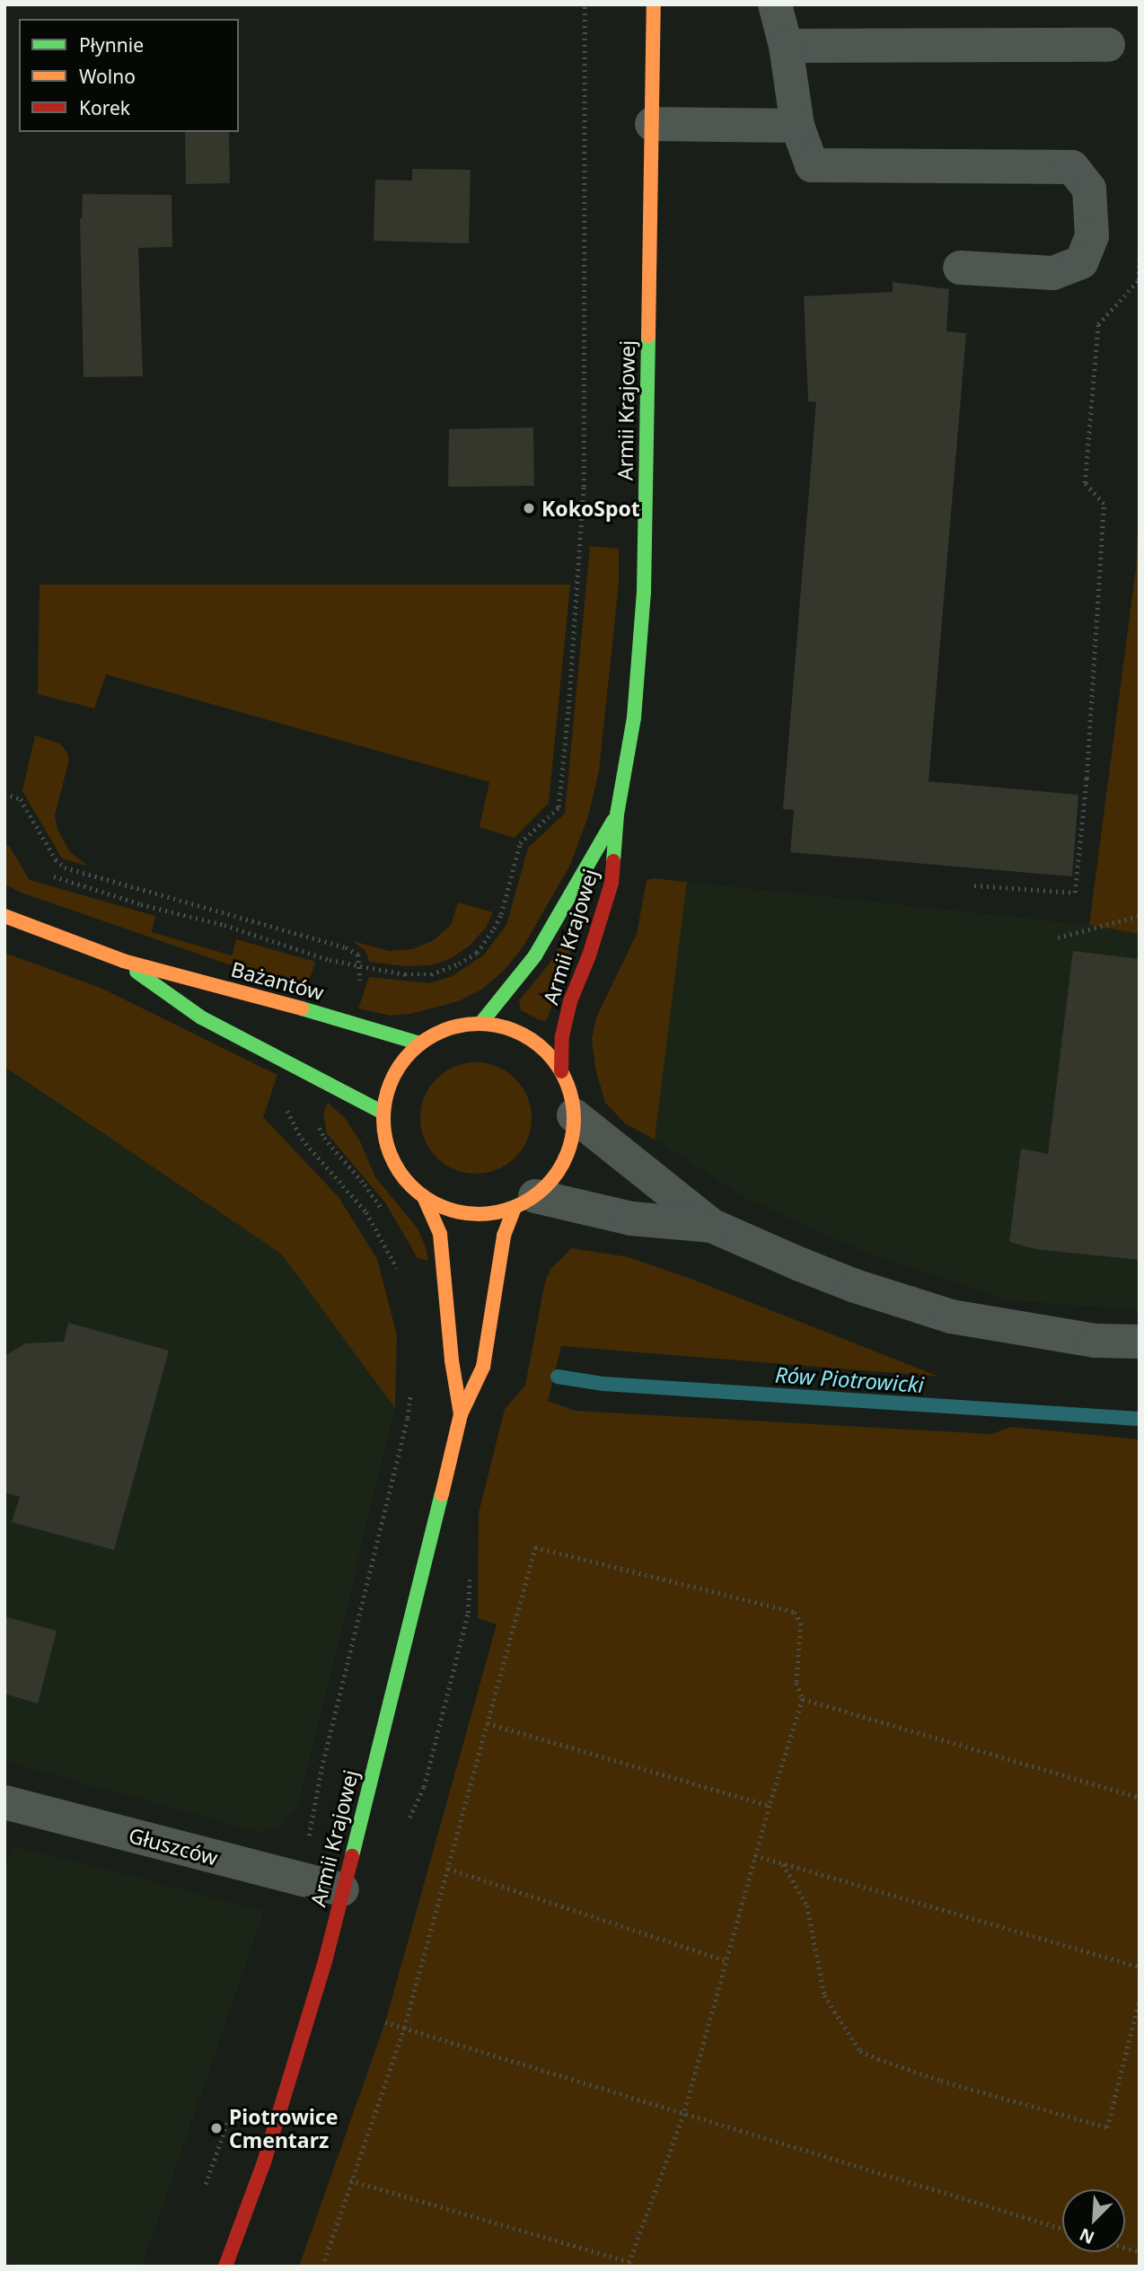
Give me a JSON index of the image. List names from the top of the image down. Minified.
{"streets":{"street":["Armii Krajowej","Bażantów","Głuszców"]},"crossings":[["Armii Krajowej","Bażantów"],["Armii Krajowej","Głuszców"]],"water":["Rów Piotrowicki"],"places":["KokoSpot","Piotrowice Cmentarz"],"legend":["Płynnie","Wolno","Korek"],"north":"bottom left"}
